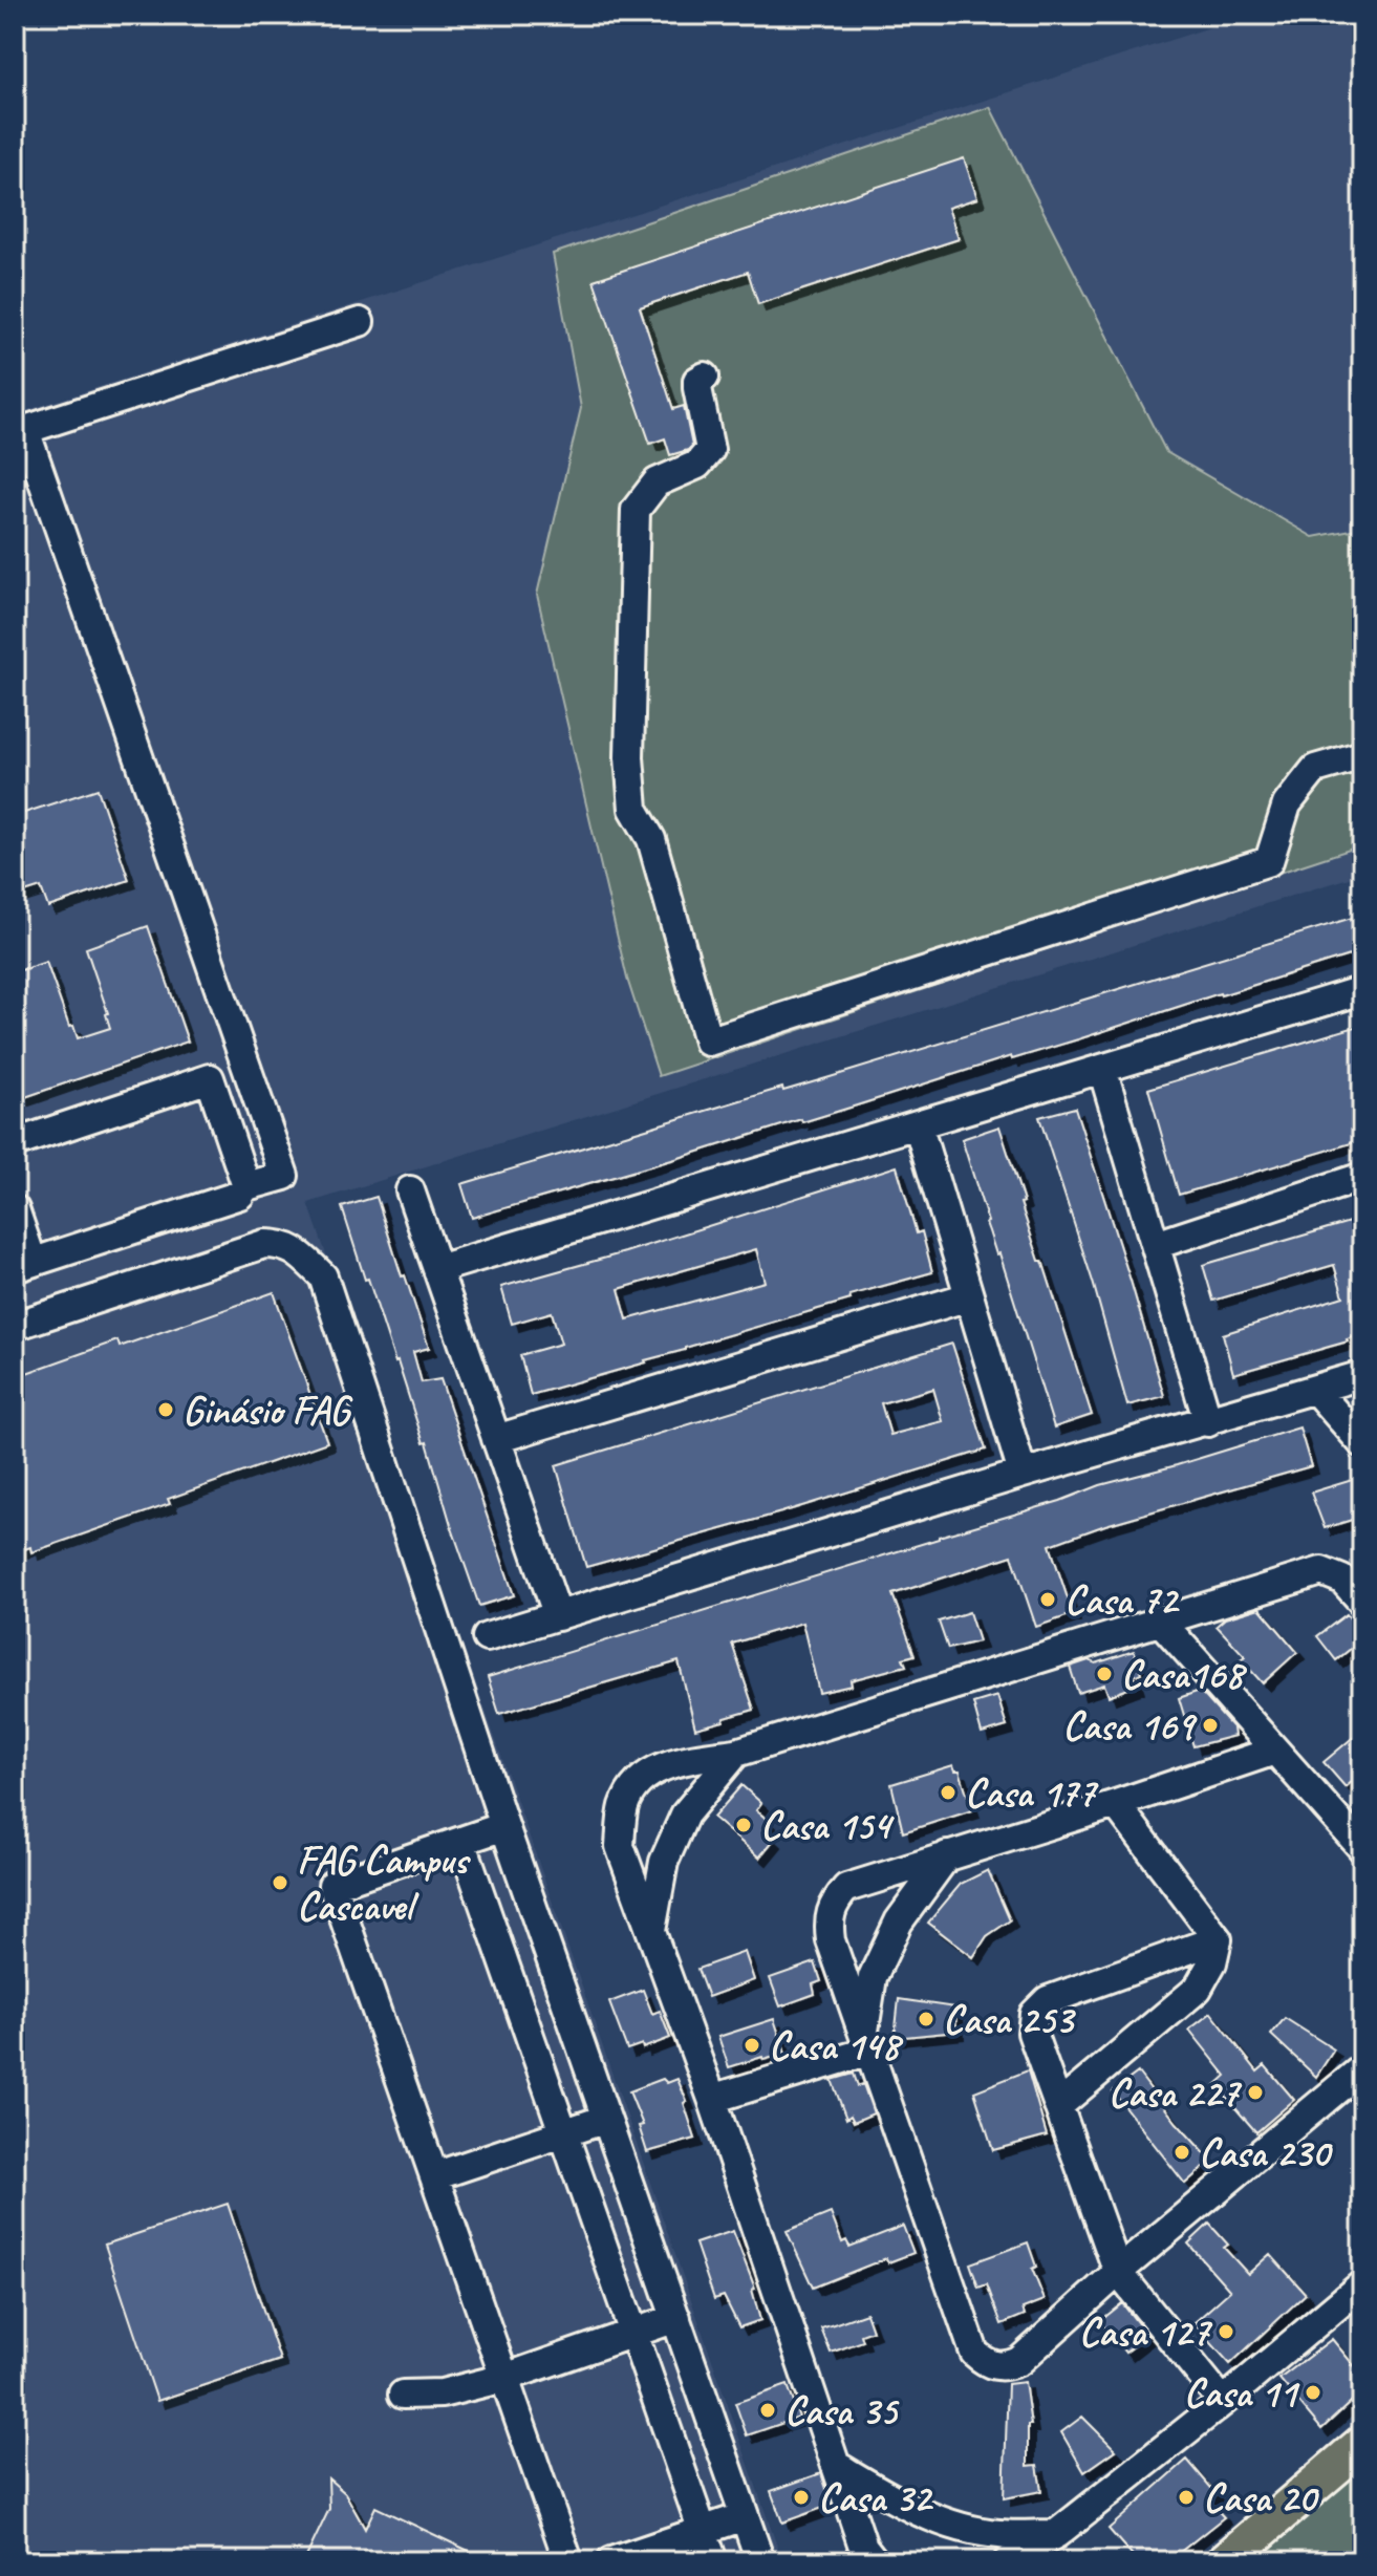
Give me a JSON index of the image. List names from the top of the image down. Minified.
{"places":["Ginásio FAG","Casa 72","Casa168","Casa 169","Casa 177","Casa 154","FAG Campus Cascavel","Casa 253","Casa 148","Casa 227","Casa 230","Casa 127","Casa 11","Casa 35","Casa 32","Casa 20"]}
